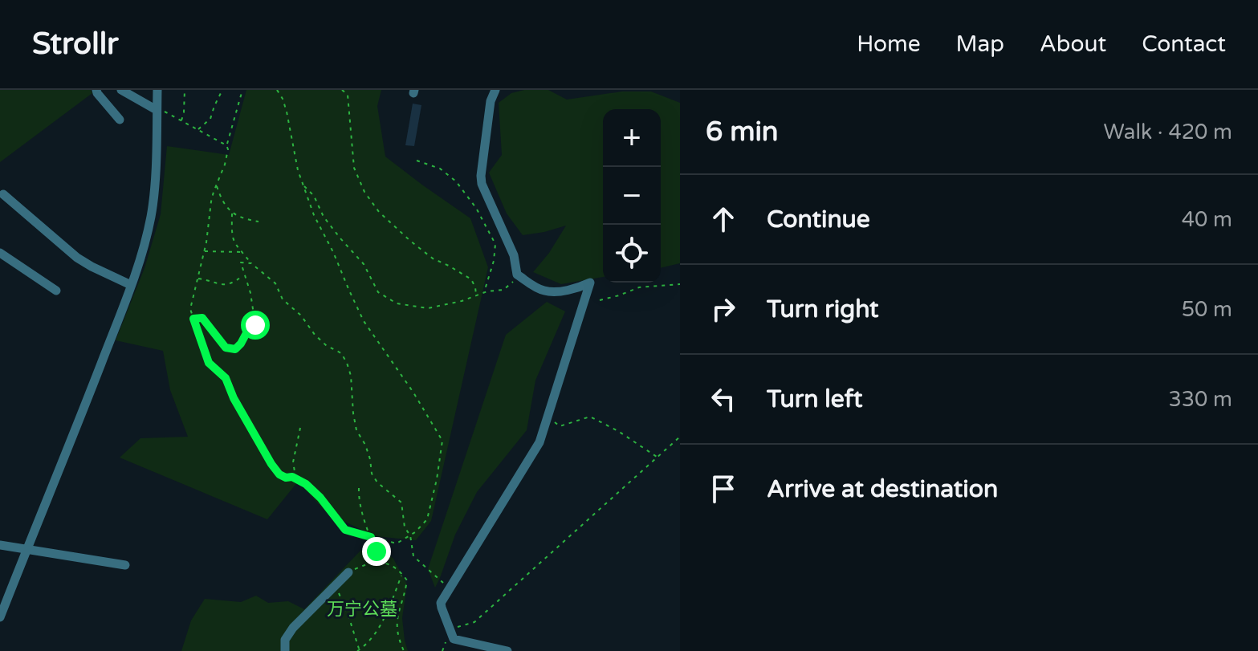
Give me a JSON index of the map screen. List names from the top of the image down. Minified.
{"parks":["万宁公墓"],"page":{"header":"Strollr","nav":["Home","Map","About","Contact"],"heading":["6 min","Walk · 420 m"],"map_buttons":["+","−"],"list":[["Continue","40 m"],["Turn right","50 m"],["Turn left","330 m"],"Arrive at destination"]}}
